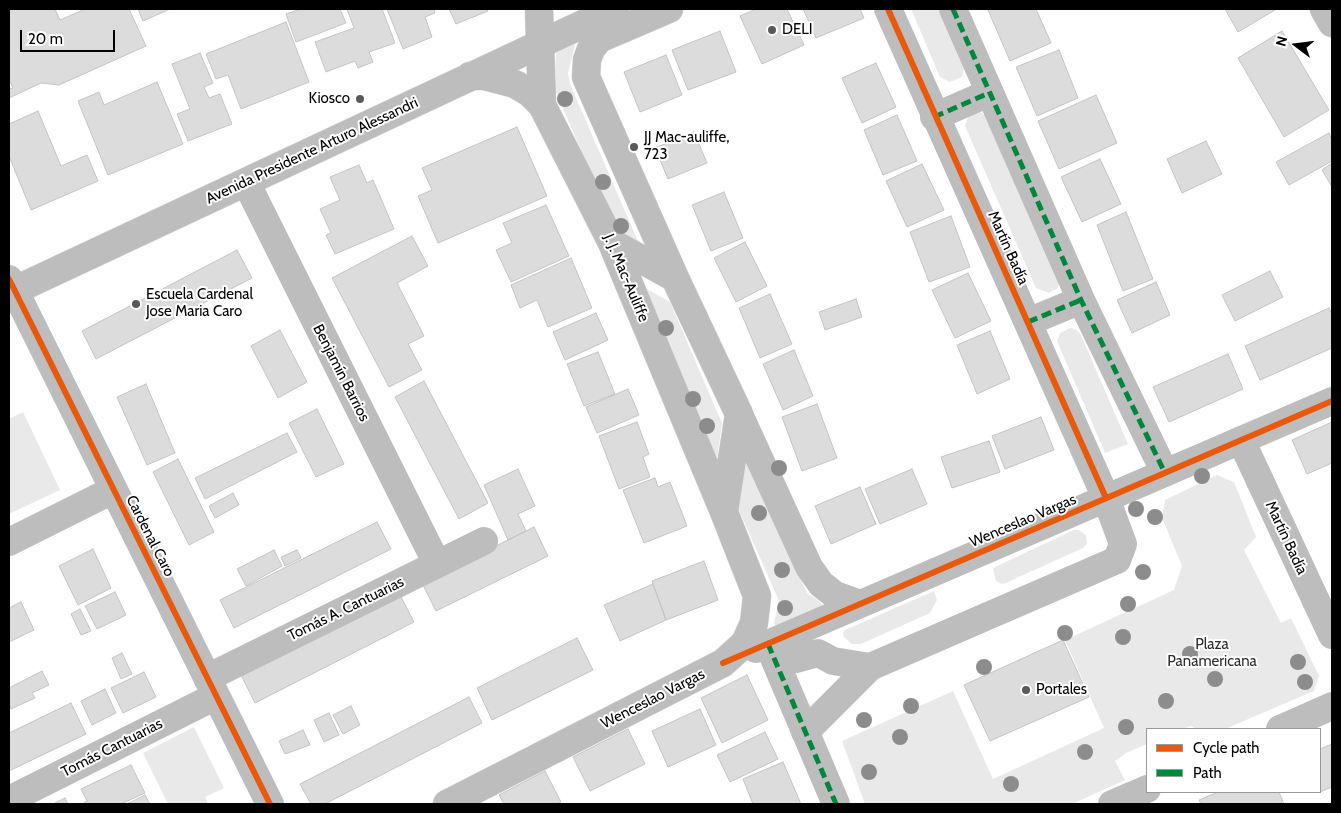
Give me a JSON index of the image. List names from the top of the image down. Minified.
{"streets":{"street":["Avenida Presidente Arturo Alessandri","Martín Badía","J. J. Mac-Auliffe","Benjamín Barrios","Wenceslao Vargas","Cardenal Caro","Tomás A. Cantuarias","Tomás Cantuarias"]},"crossings":[["Avenida Presidente Arturo Alessandri","J. J. Mac-Auliffe"],["Avenida Presidente Arturo Alessandri","Benjamín Barrios"],["Avenida Presidente Arturo Alessandri","Cardenal Caro"],["Martín Badía","Wenceslao Vargas"],["J. J. Mac-Auliffe","Wenceslao Vargas"],["Benjamín Barrios","Tomás A. Cantuarias"],["Cardenal Caro","Tomás A. Cantuarias"],["Cardenal Caro","Tomás Cantuarias"],["Tomás A. Cantuarias","Tomás Cantuarias"]],"parks":["Plaza Panamericana"],"places":["DELI","Kiosco","JJ Mac-auliffe, 723","Escuela Cardenal Jose Maria Caro","Portales"],"legend":["Cycle path","Path"],"scale_bar":"20 m","north":"left"}
